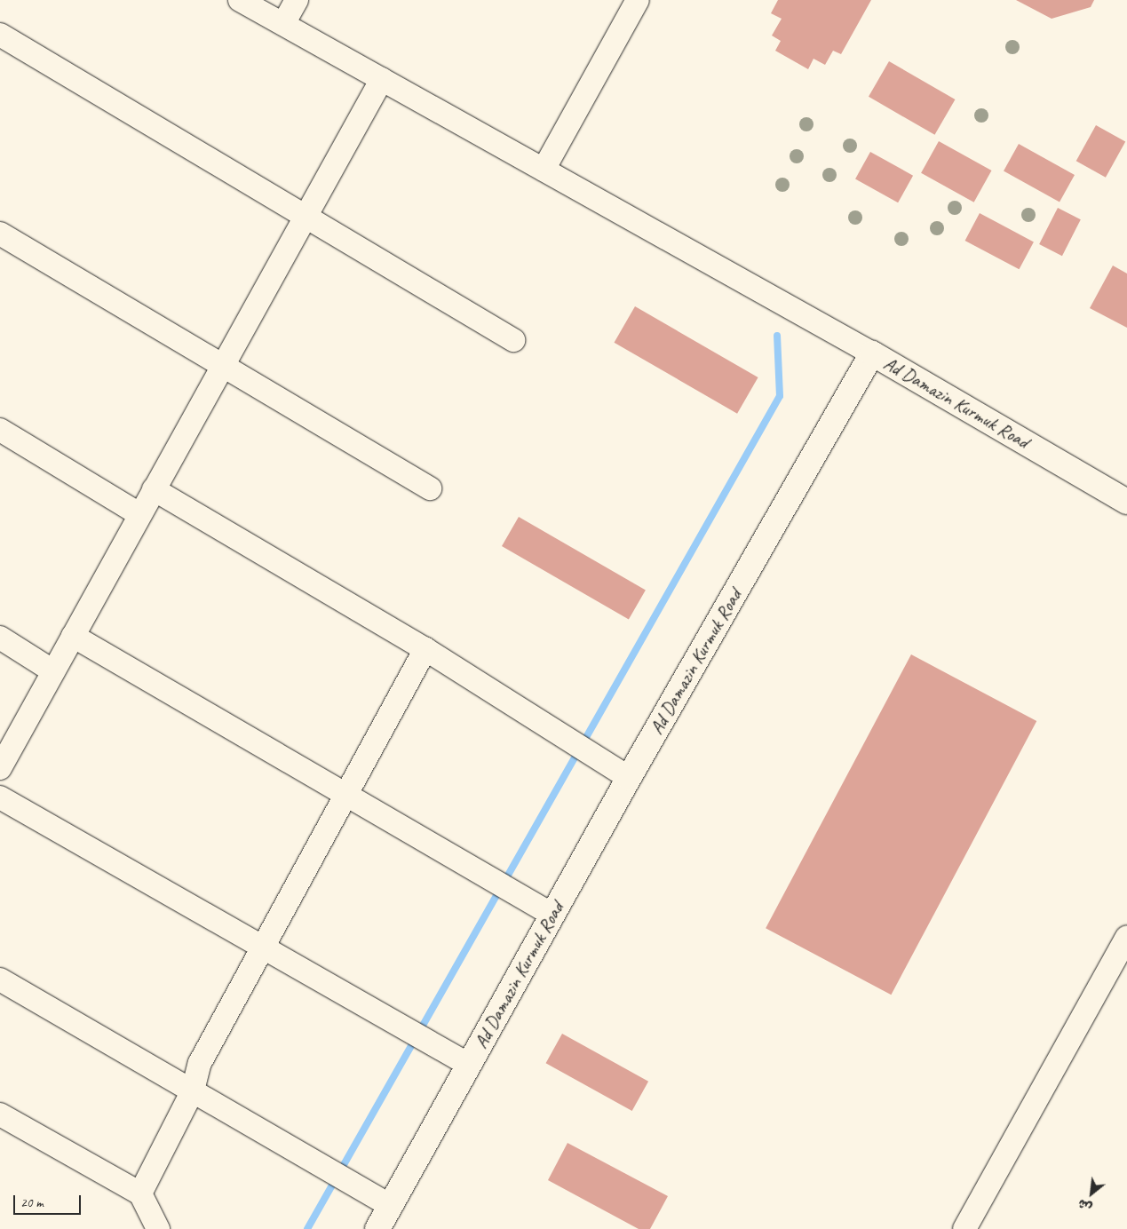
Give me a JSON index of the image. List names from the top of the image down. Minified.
{"streets":{"highway":["Ad Damazin Kurmuk Road"]},"scale_bar":"20 m","north":"bottom left"}
